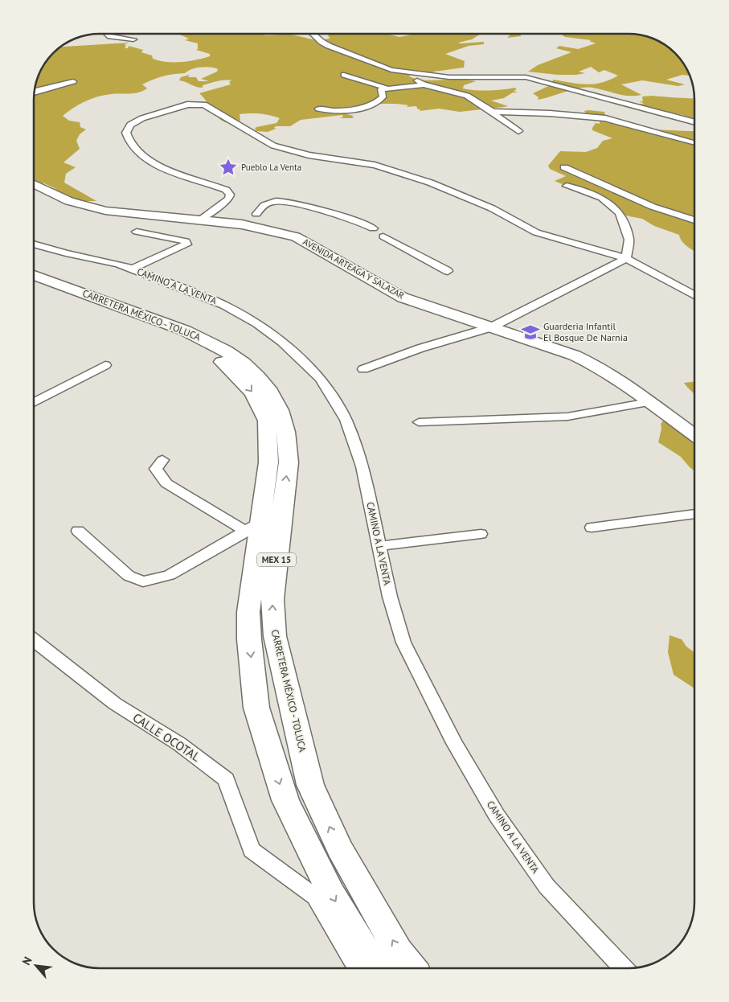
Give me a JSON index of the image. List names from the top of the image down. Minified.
{"streets":{"main road":["CARRETERA MÉXICO - TOLUCA","MEX 15"],"street":["AVENIDA ARTEAGA Y SALAZAR","CAMINO A LA VENTA","CALLE OCOTAL"]},"places":{"place":["Pueblo La Venta"],"school or university":["Guarderia Infantil El Bosque De Narnia"]},"north":"top left"}
